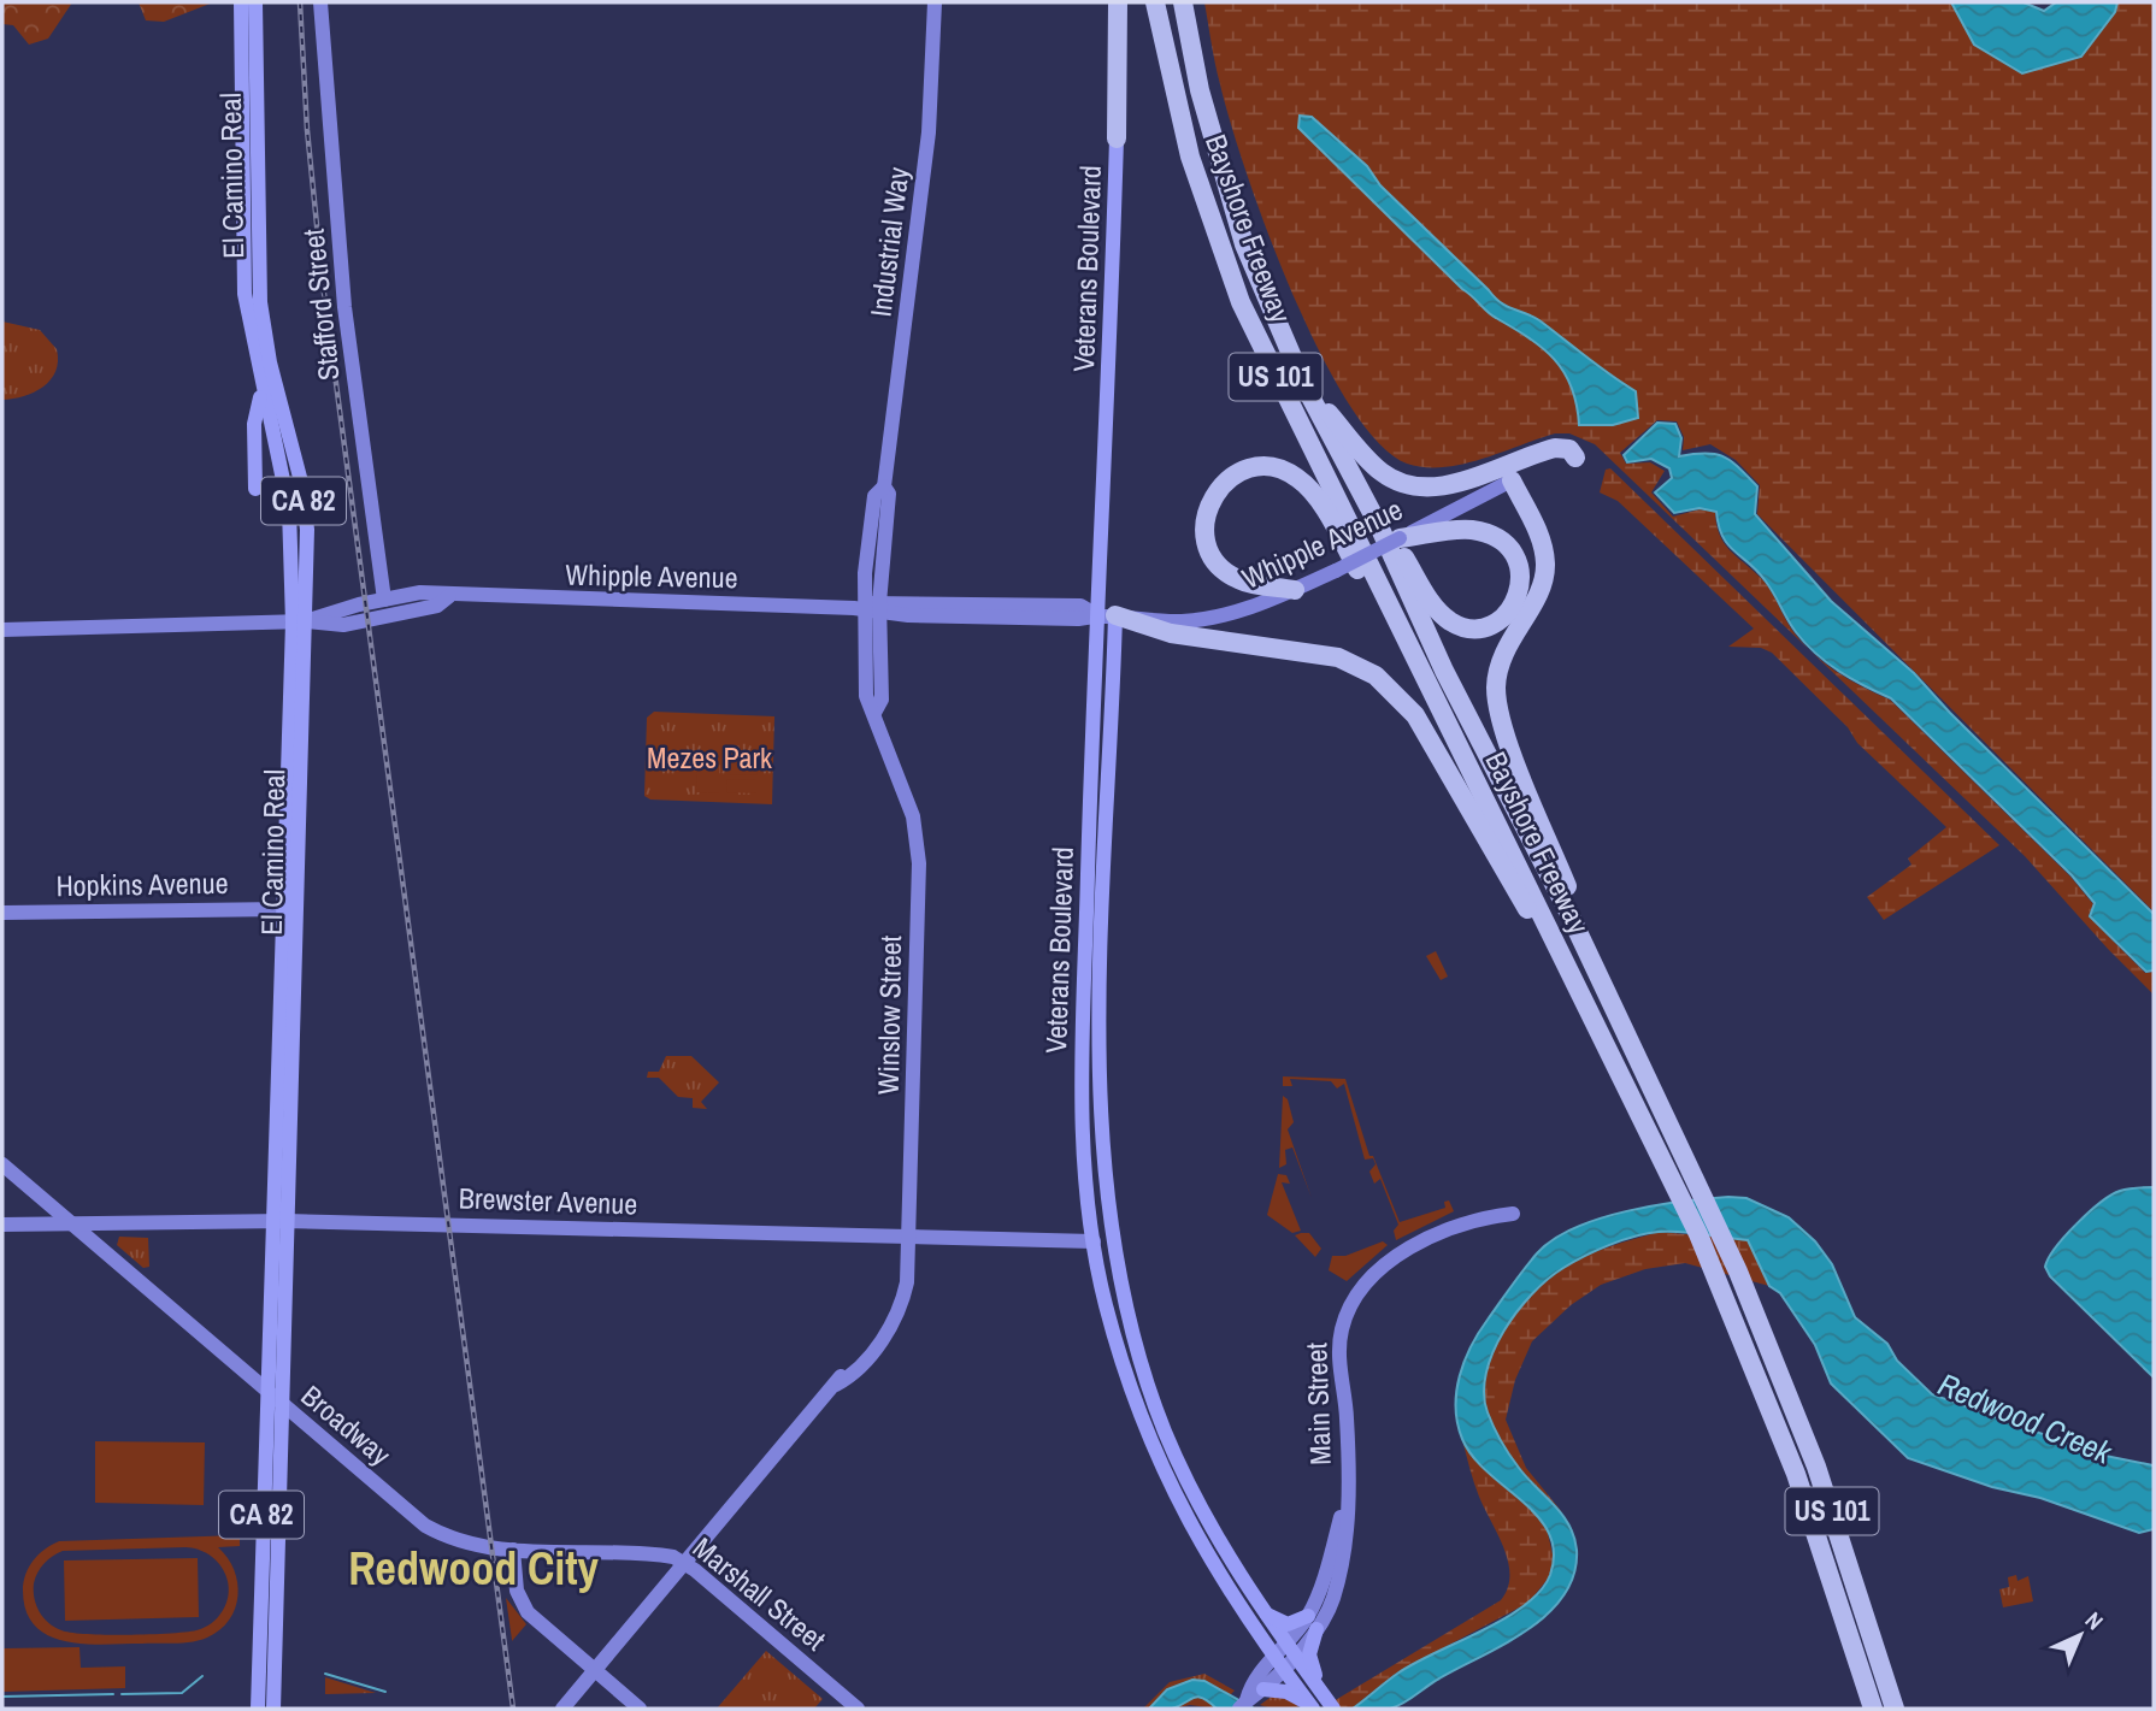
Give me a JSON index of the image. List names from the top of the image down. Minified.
{"streets":{"highway":["Bayshore Freeway","US 101"],"main road":["El Camino Real","Veterans Boulevard","CA 82"],"street":["Industrial Way","Stafford Street","Whipple Avenue","Hopkins Avenue","Winslow Street","Brewster Avenue","Main Street","Broadway","Marshall Street"]},"crossings":[["El Camino Real","Whipple Avenue"],["El Camino Real","Hopkins Avenue"],["El Camino Real","Brewster Avenue"],["El Camino Real","Broadway"],["Industrial Way","Whipple Avenue"],["Industrial Way","Winslow Street"],["Veterans Boulevard","Whipple Avenue"],["Veterans Boulevard","Brewster Avenue"],["Veterans Boulevard","Main Street"],["Stafford Street","Whipple Avenue"],["Whipple Avenue","Winslow Street"],["Winslow Street","Brewster Avenue"],["Winslow Street","Marshall Street"],["Brewster Avenue","Broadway"],["Broadway","Marshall Street"]],"districts":["Redwood City"],"water":["Redwood Creek"],"parks":["Mezes Park"],"north":"top right"}
